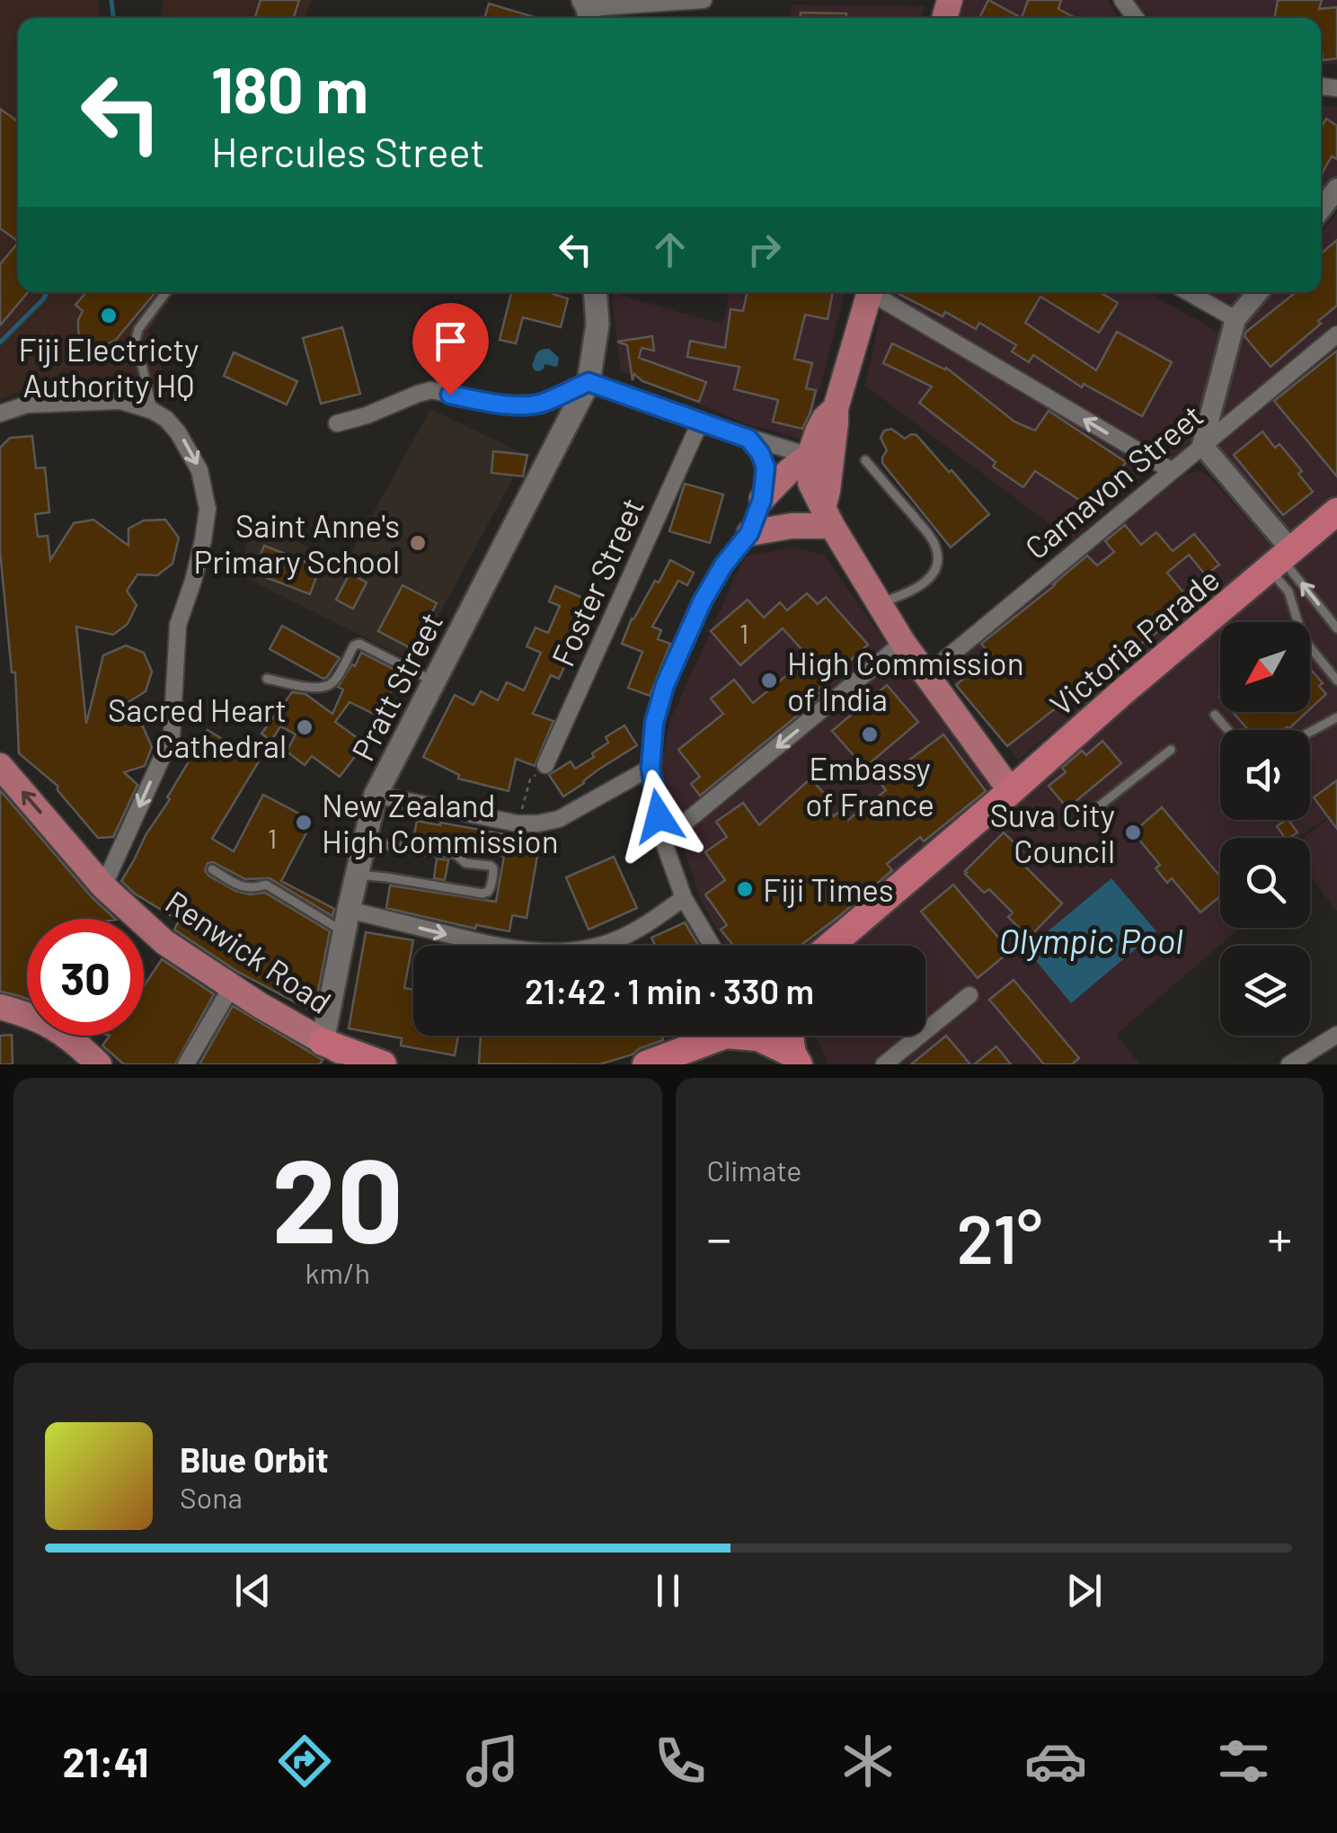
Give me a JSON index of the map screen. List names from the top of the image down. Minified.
{"streets":{"highway":["Victoria Parade"],"main road":["Pratt Street","Renwick Road"],"street":["Carnavon Street","Foster Street"]},"crossings":[["Pratt Street","Renwick Road"]],"water":["Olympic Pool"],"places":["Fiji Electricty Authority HQ","Saint Anne's Primary School","High Commission of India","Sacred Heart Cathedral","Embassy of France","New Zealand High Commission","Suva City Council","Fiji Times"],"house_numbers":["1","1"],"north":"bottom left","page":{"turn":["180 m","Hercules Street"],"limit":"30","trip":"21:42 · 1 min · 330 m","tile":[["20","km/h"],"Climate"],"heat":["−","21°","+"],"song":["Blue Orbit","Sona"],"tabs":"21:41"}}
